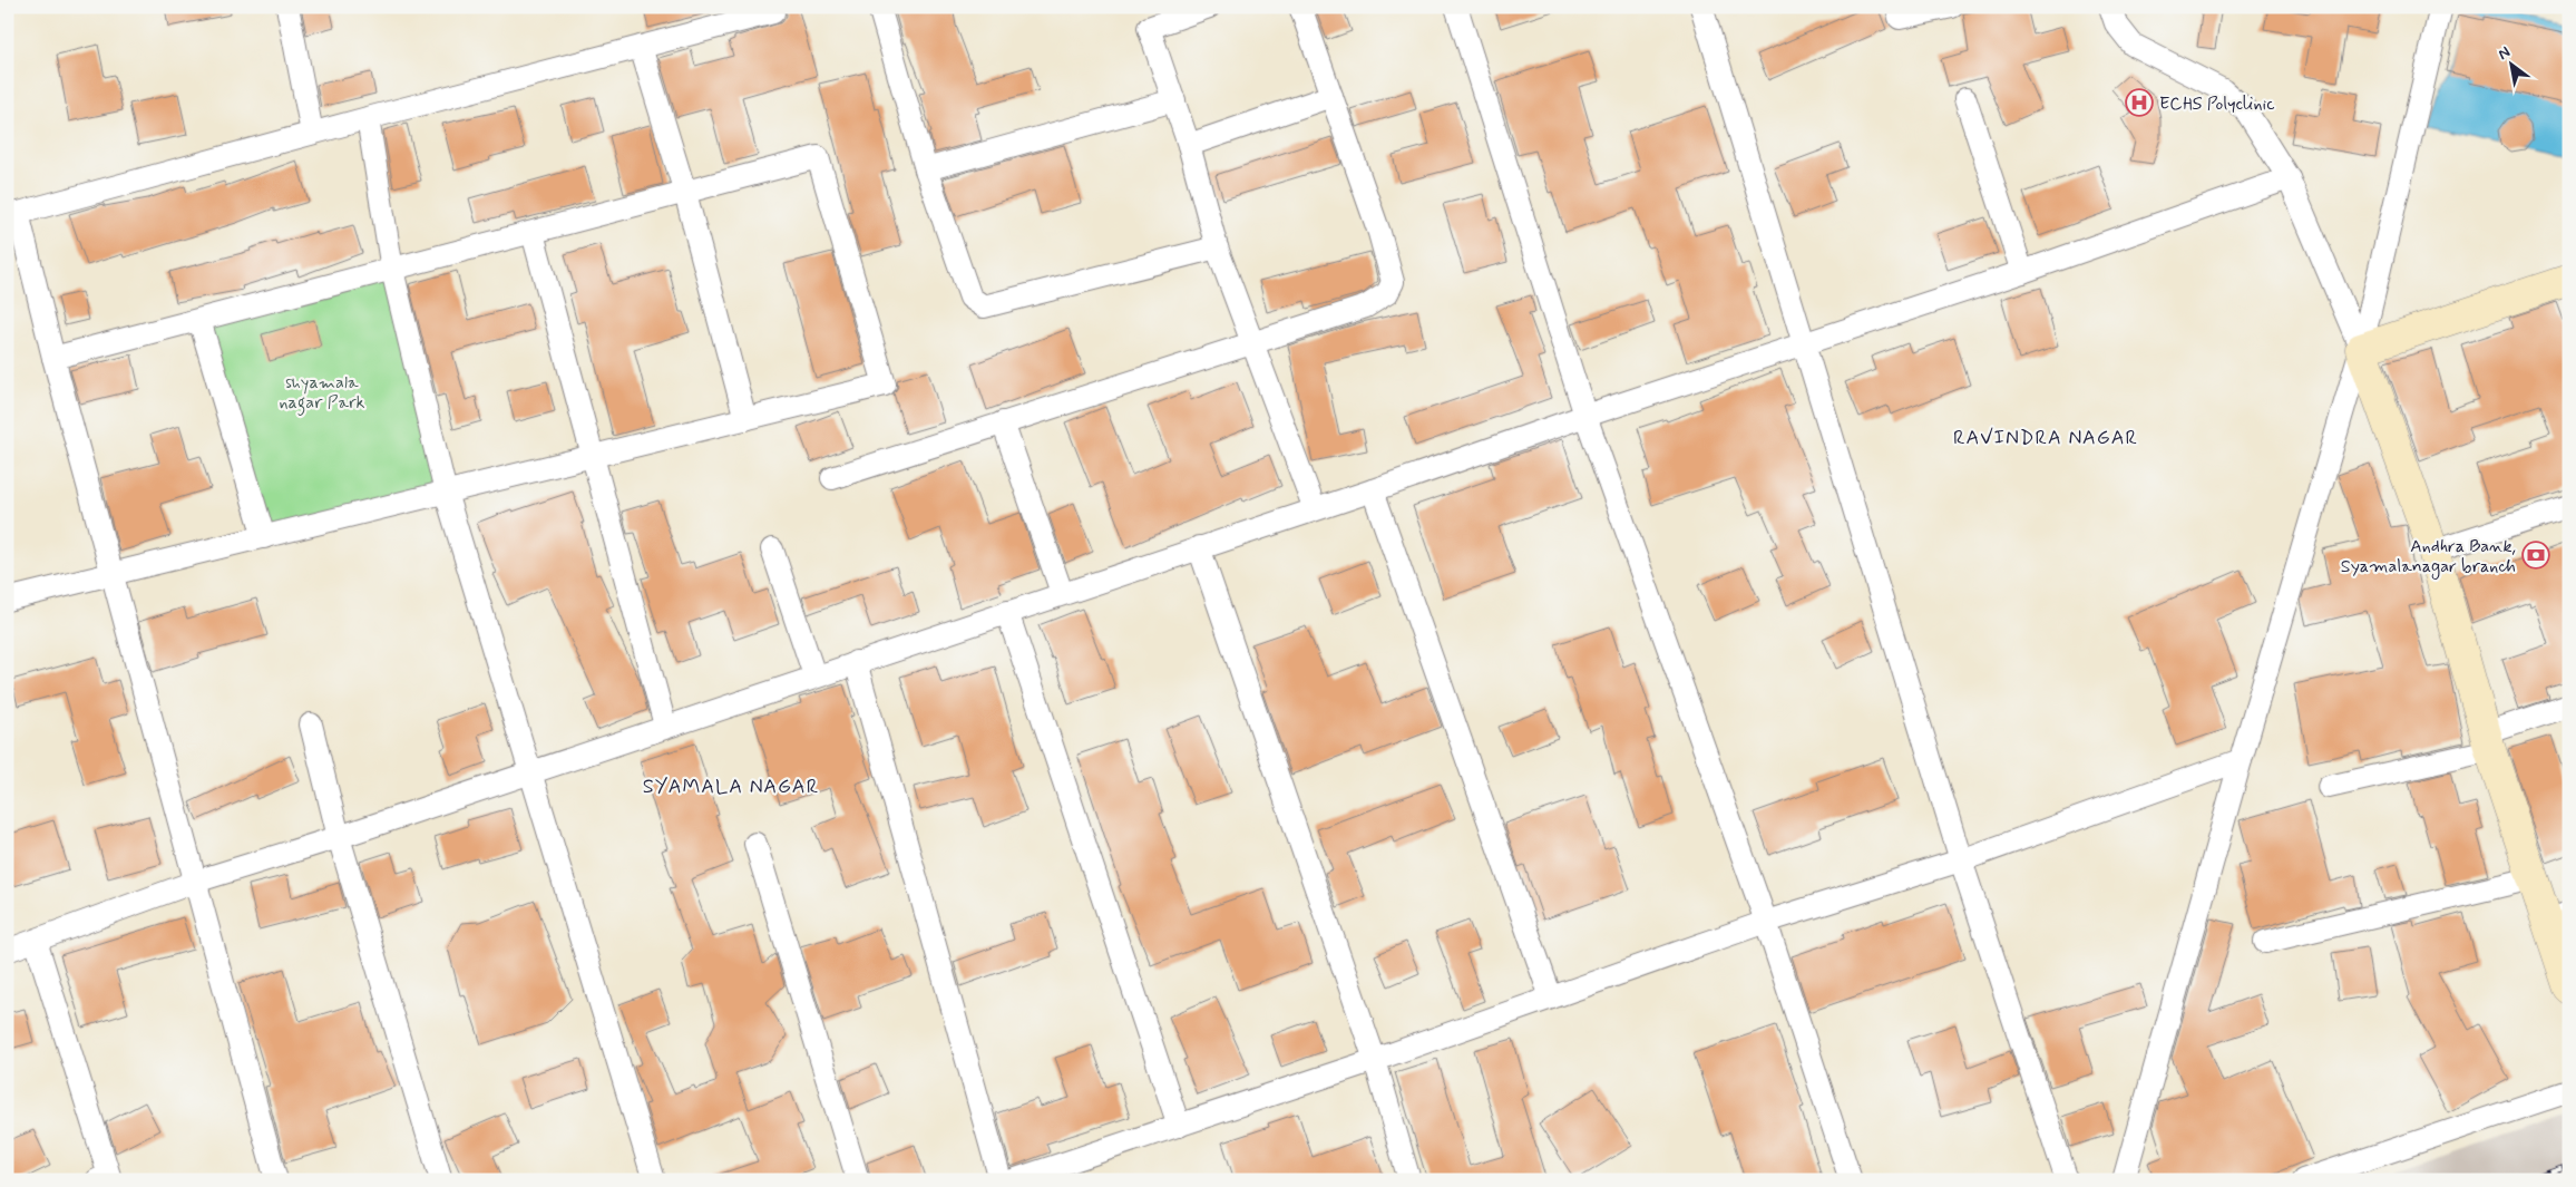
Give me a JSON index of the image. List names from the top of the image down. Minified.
{"districts":["RAVINDRA NAGAR","SYAMALA NAGAR"],"parks":["shyamala nagar Park"],"places":{"hospital":["ECHS Polyclinic"],"bank":["Andhra Bank, Syamalanagar branch"]},"north":"top left"}
